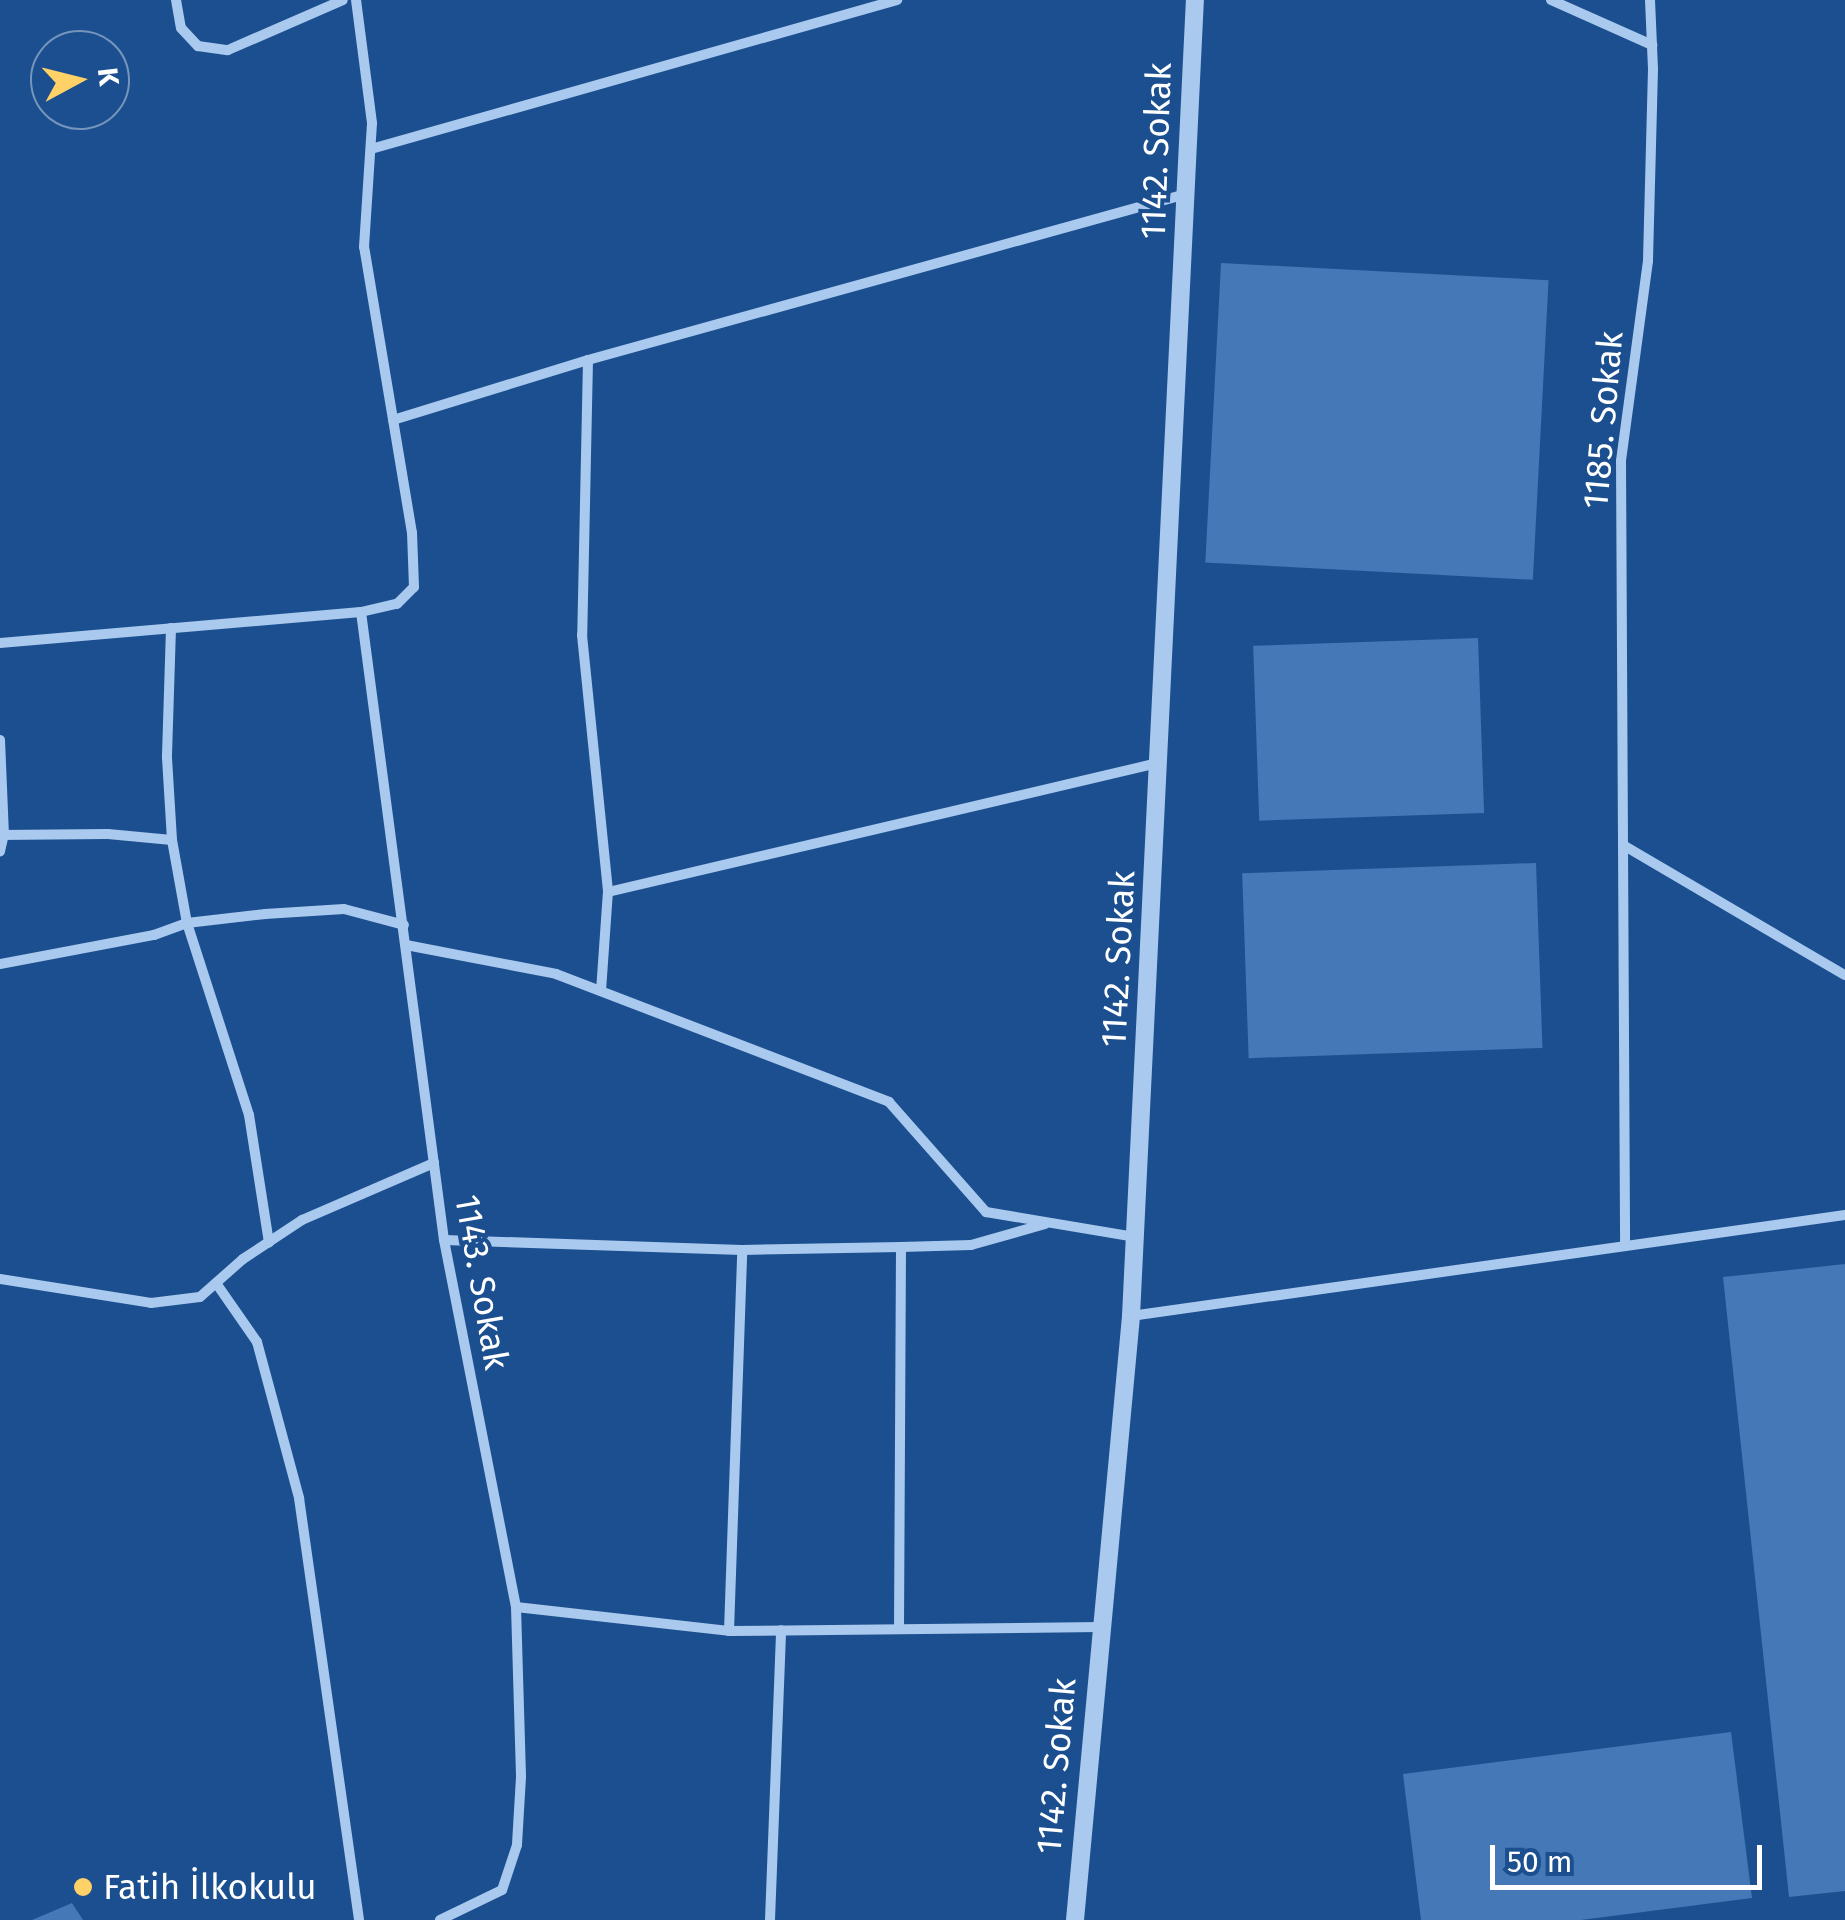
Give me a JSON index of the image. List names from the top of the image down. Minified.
{"streets":{"street":["1142. Sokak","1185. Sokak","1143. Sokak"]},"places":["Fatih İlkokulu"],"scale_bar":"50 m","north":"right"}
